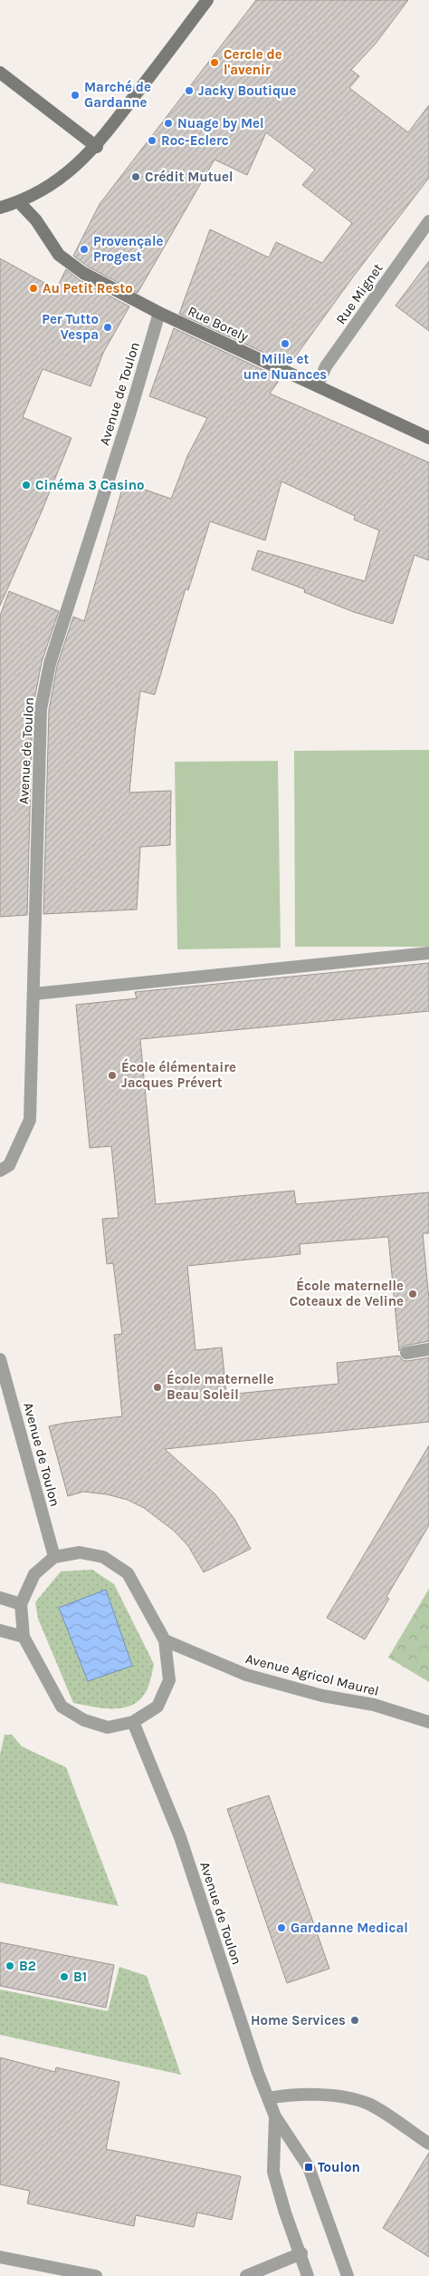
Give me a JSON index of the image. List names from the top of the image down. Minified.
{"streets":{"main road":["Rue Borely"],"street":["Rue Mignet","Avenue de Toulon","Avenue Agricol Maurel"]},"crossings":[["Rue Mignet","Rue Borely"],["Rue Borely","Avenue de Toulon"],["Avenue de Toulon","Avenue Agricol Maurel"]],"places":{"other":["Cercle de l'avenir","Jacky Boutique","Marché de Gardanne","Nuage by Mel","Roc-Eclerc","Crédit Mutuel","Provençale Progest","Au Petit Resto","Per Tutto Vespa","Mille et une Nuances","Cinéma 3 Casino","École élémentaire Jacques Prévert","École maternelle Coteaux de Veline","École maternelle Beau Soleil","Gardanne Medical","B2","B1","Home Services"],"transit":["Toulon"]}}
